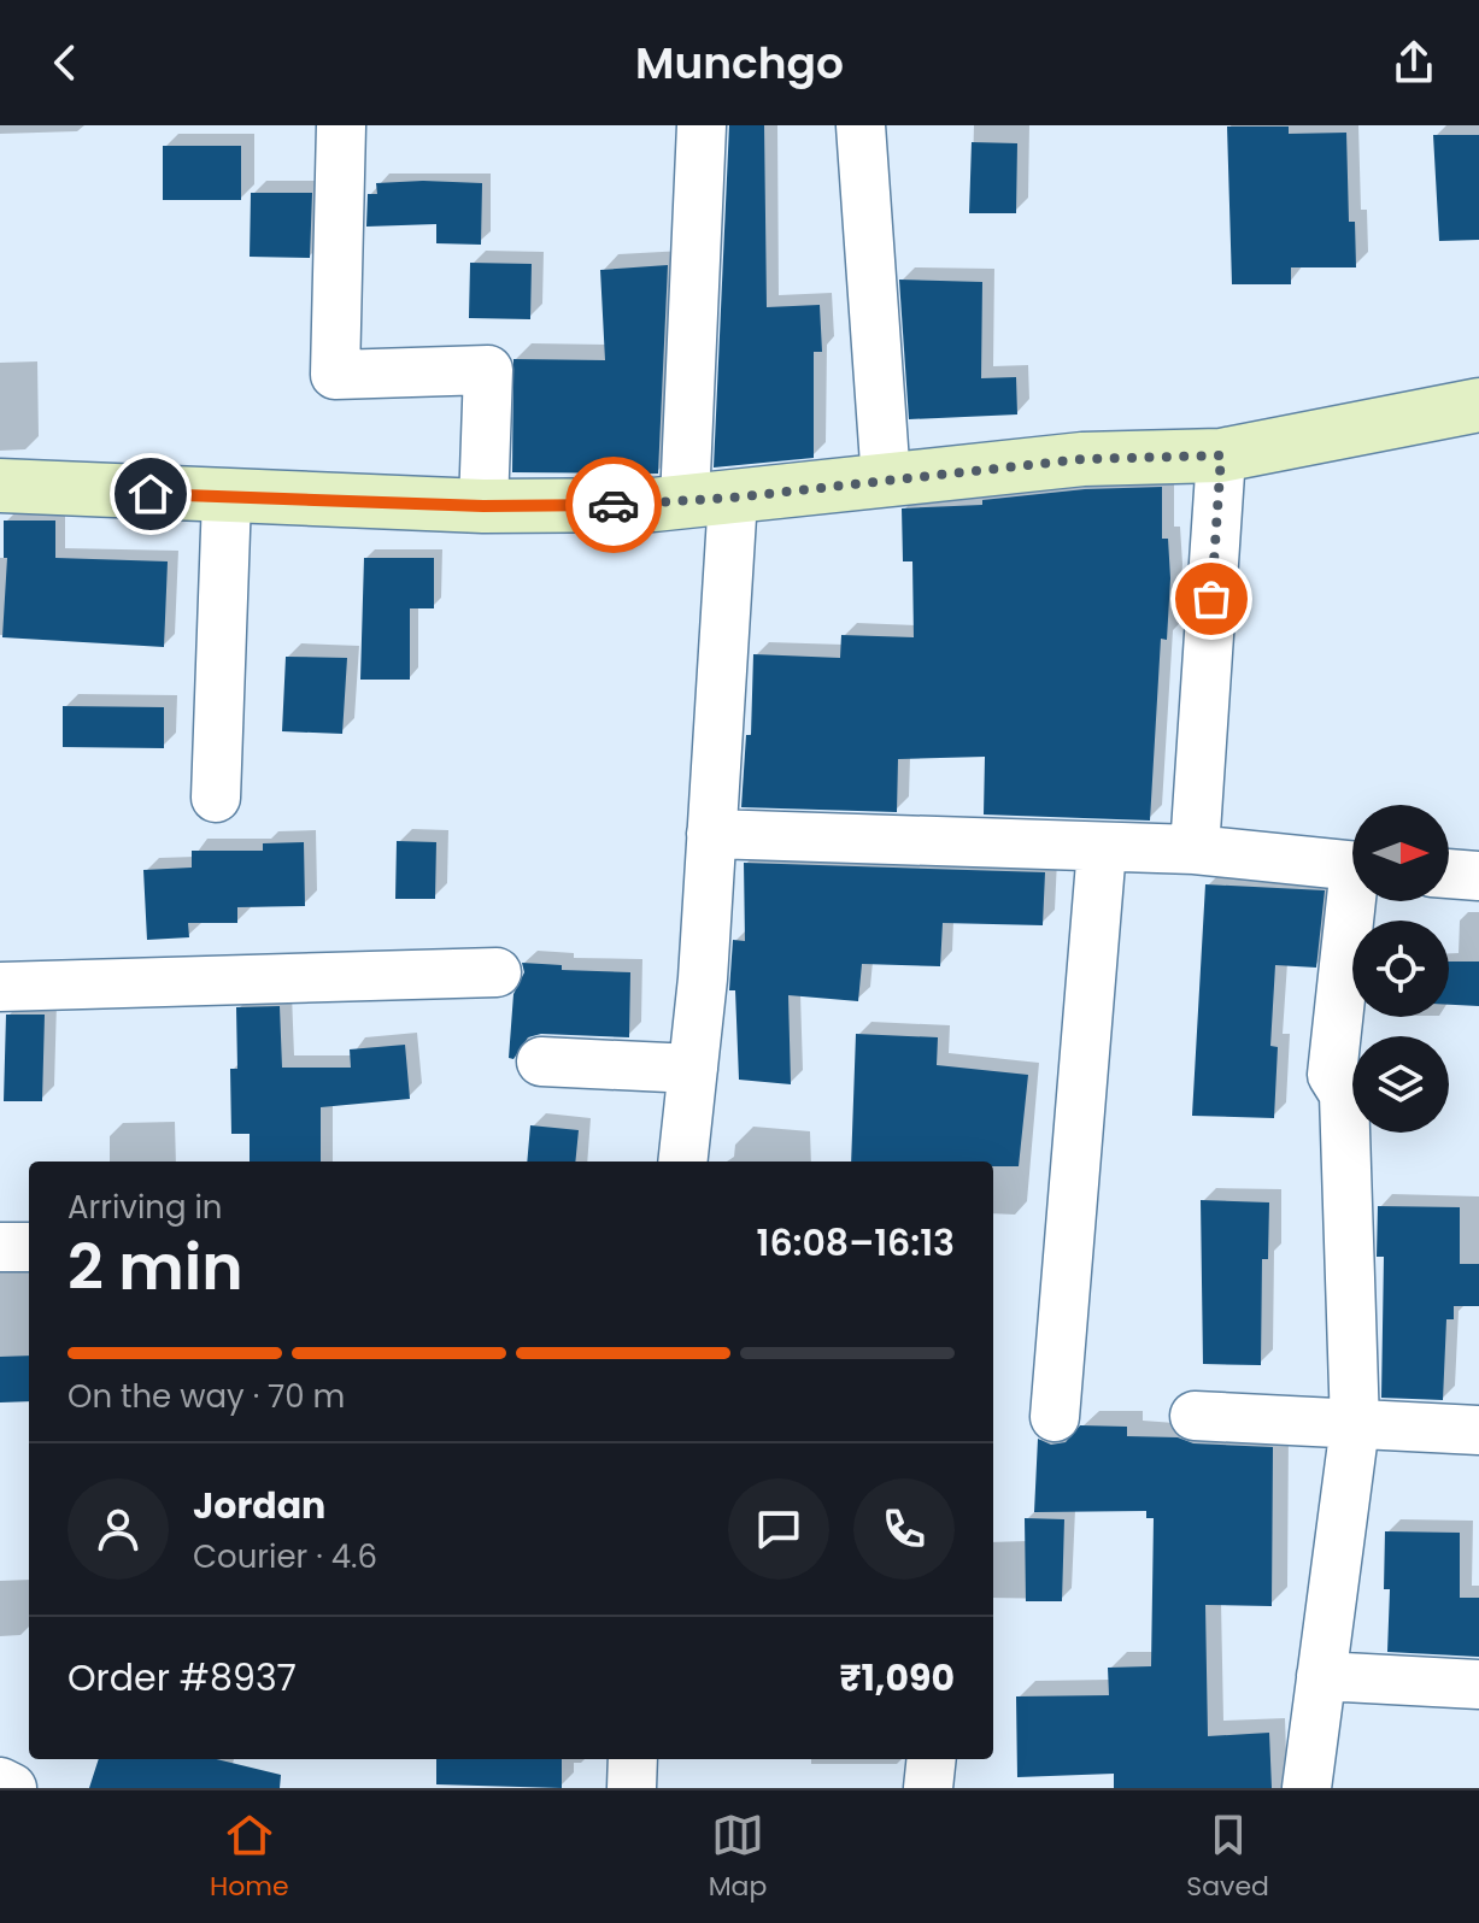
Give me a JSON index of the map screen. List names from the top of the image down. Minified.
{"north":"right","page":{"header":"Munchgo","heading":["2 min","Arriving in","16:08–16:13"],"panel":["Jordan","Courier · 4.6","Order #8937","₹1,090"],"bar":"On the way · 70 m","tabs":["Home","Map","Saved"]}}
